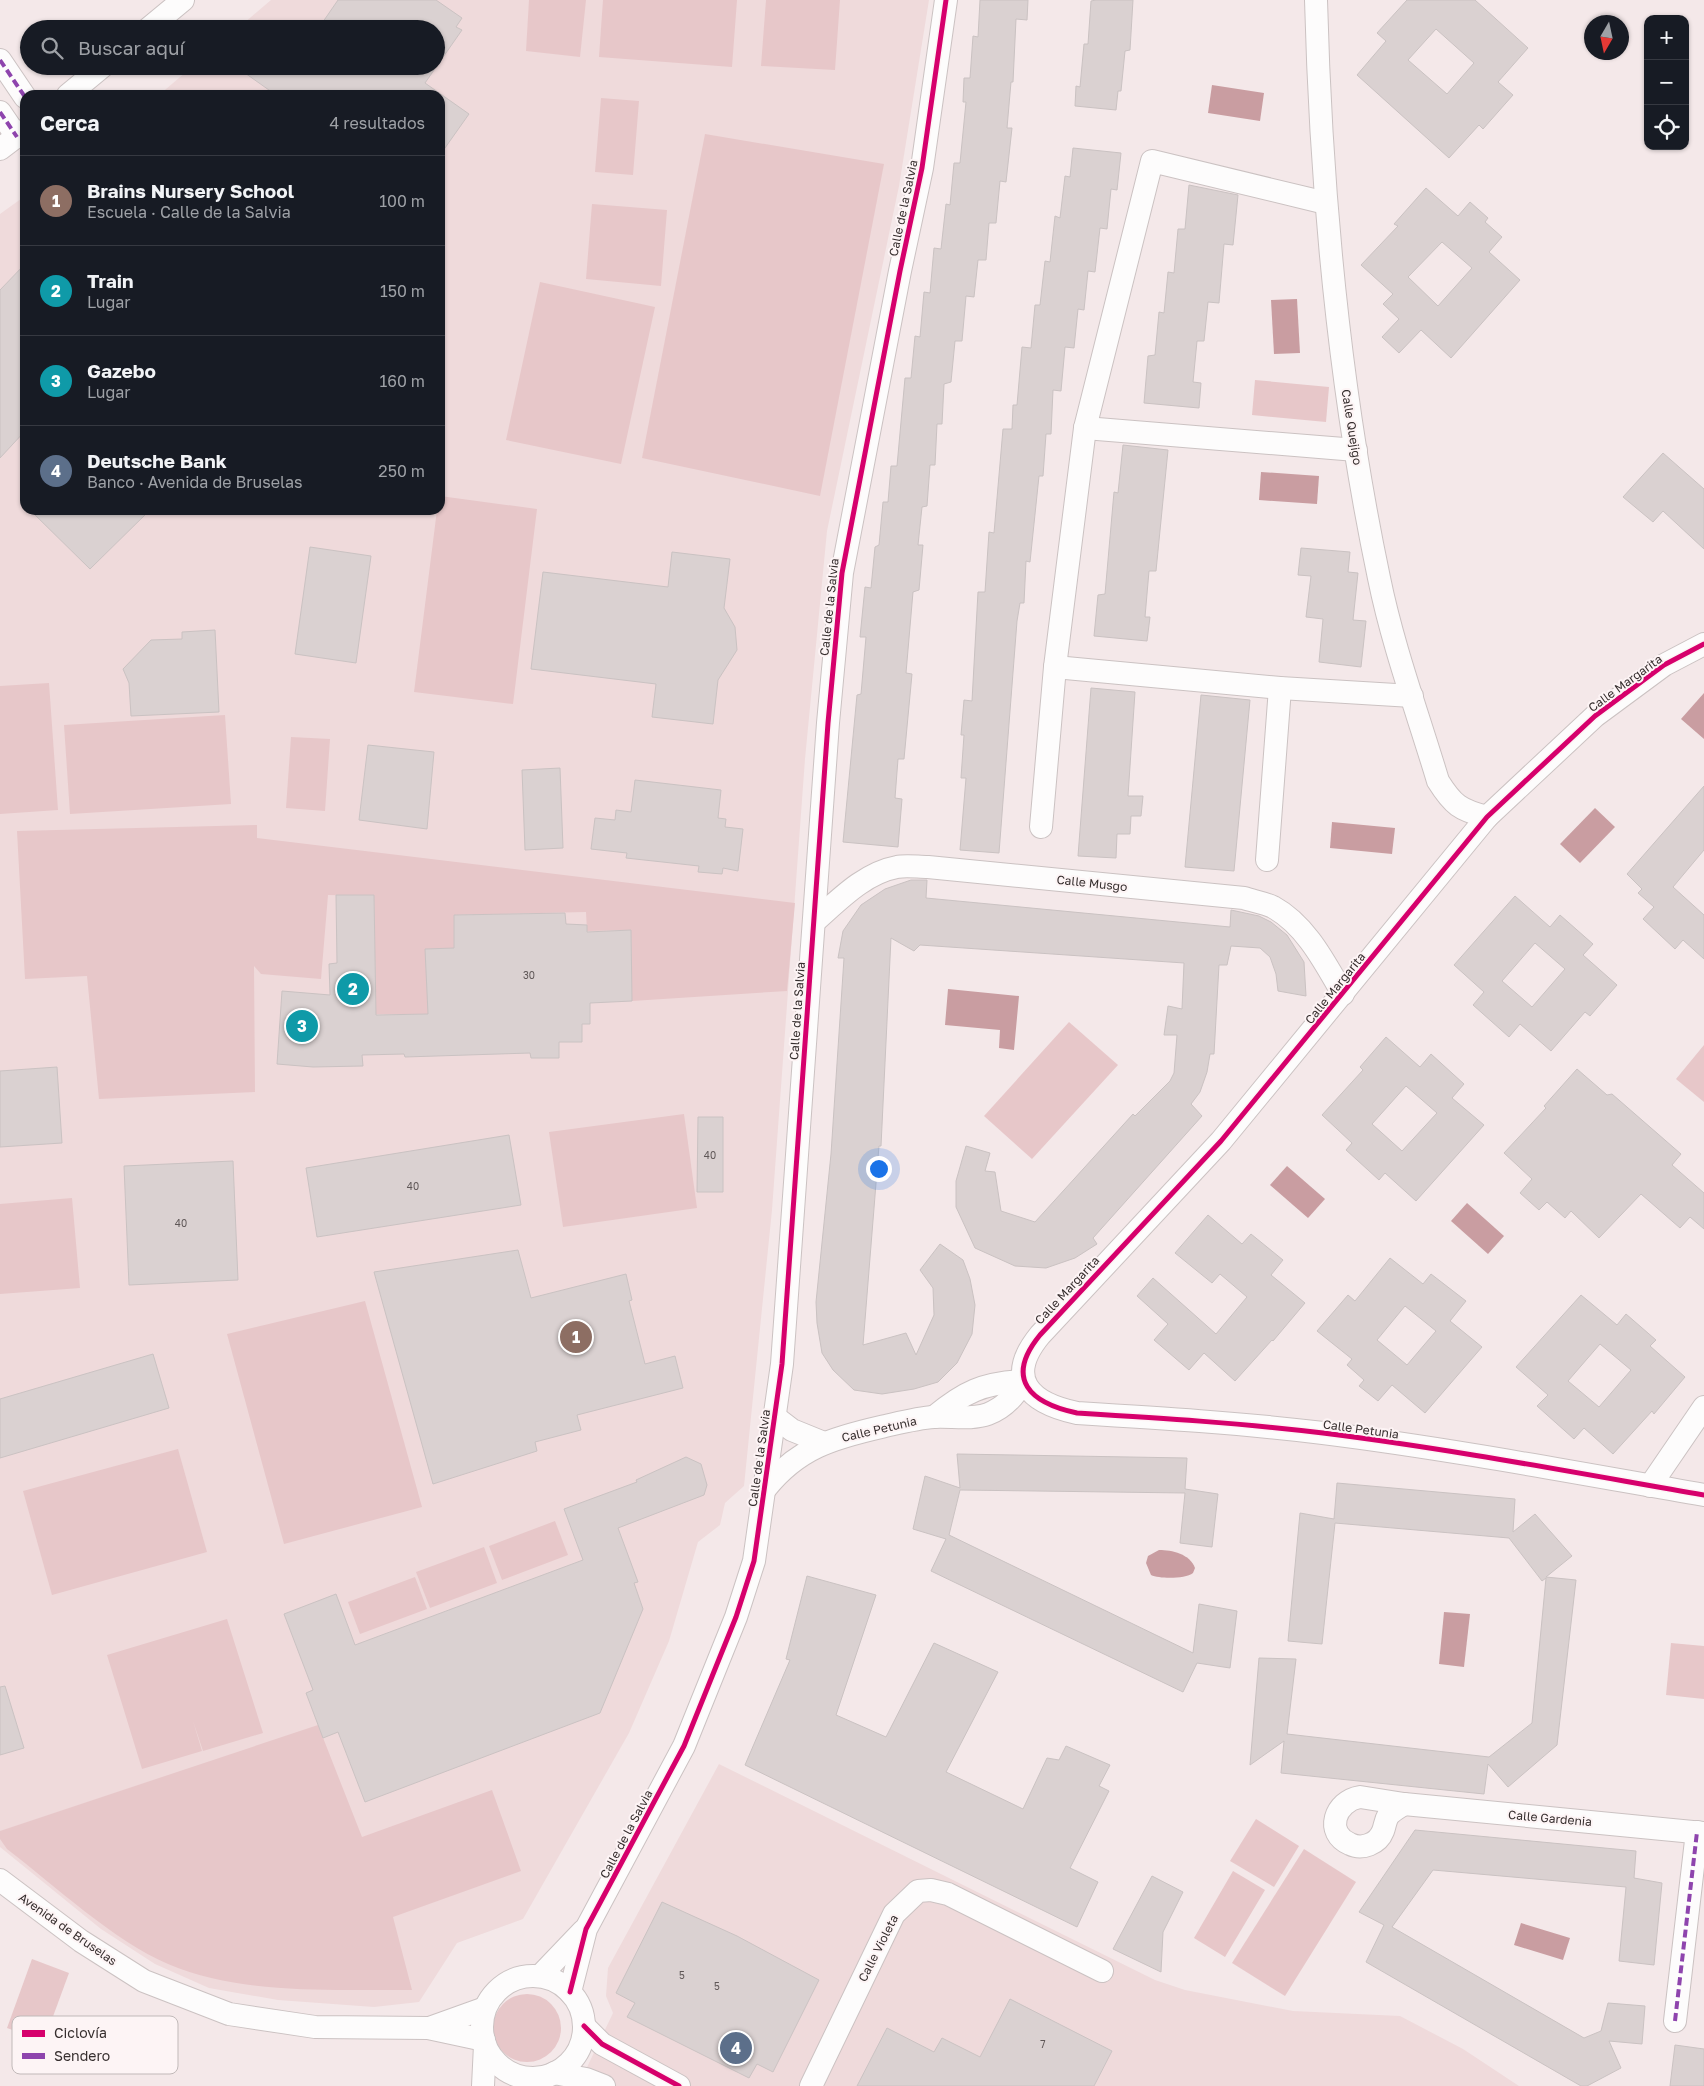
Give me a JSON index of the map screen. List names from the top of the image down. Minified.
{"streets":{"street":["Calle de la Salvia","Calle Quejigo","Calle Margarita","Calle Musgo","Calle Petunia","Calle Gardenia","Avenida de Bruselas","Calle Violeta"]},"crossings":[["Calle de la Salvia","Calle Musgo"],["Calle de la Salvia","Calle Petunia"],["Calle de la Salvia","Avenida de Bruselas"],["Calle Quejigo","Calle Margarita"],["Calle Margarita","Calle Musgo"],["Calle Margarita","Calle Petunia"]],"house_numbers":["30","40","40","40","5","5","7"],"legend":["Ciclovía","Sendero"],"north":"bottom","page":{"map_buttons":["+","−"],"search":"Buscar aquí","heading":["Cerca","4 resultados"],"list":[{"mark":"1","name":"Brains Nursery School","note":"Escuela · Calle de la Salvia","value":"100 m"},{"mark":"2","name":"Train","note":"Lugar","value":"150 m"},{"mark":"3","name":"Gazebo","note":"Lugar","value":"160 m"},{"mark":"4","name":"Deutsche Bank","note":"Banco · Avenida de Bruselas","value":"250 m"}],"pins":["2","3","1","4"]}}
